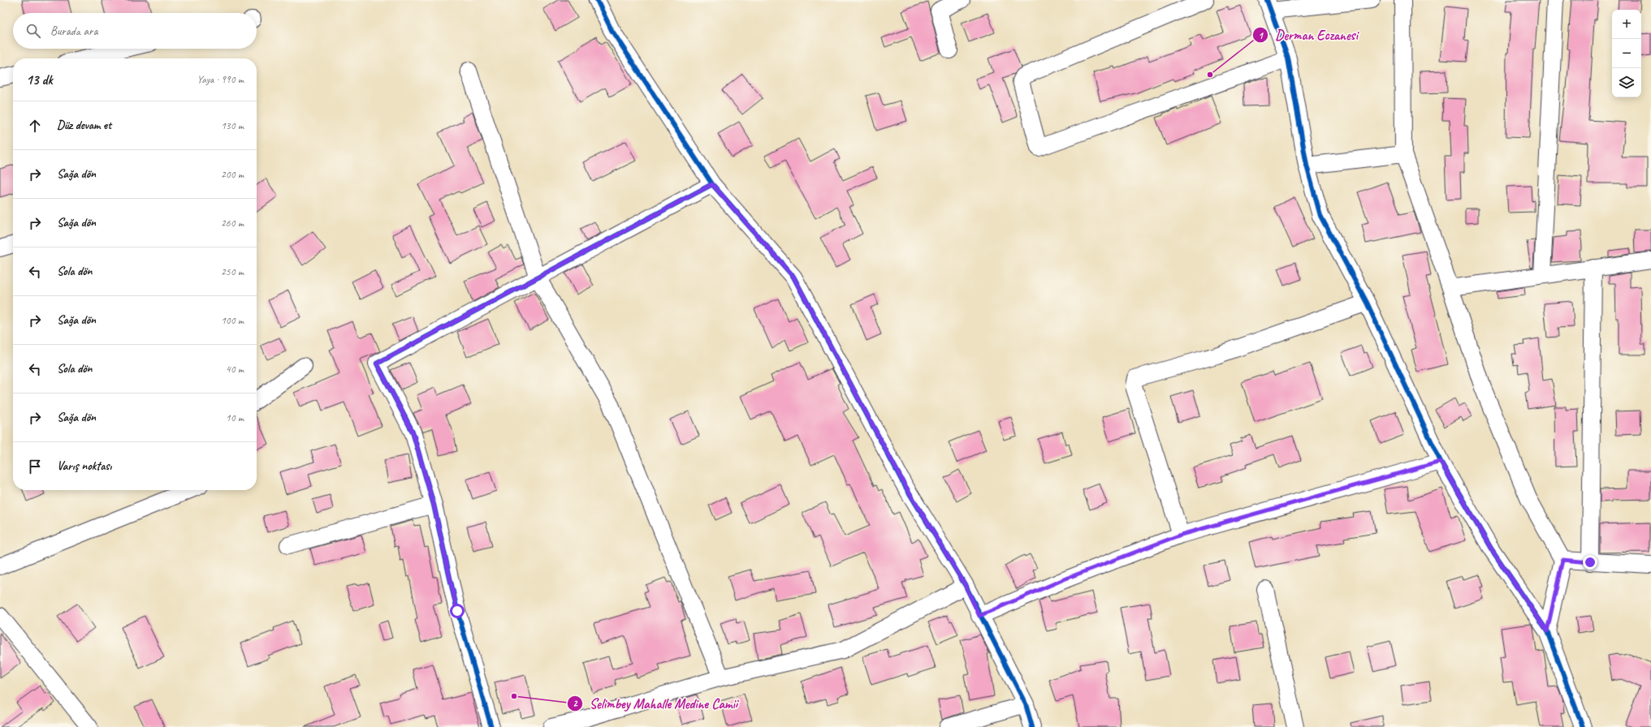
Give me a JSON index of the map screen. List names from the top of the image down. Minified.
{"places":["Derman Eczanesi","Selimbey Mahalle Medine Camii"],"page":{"map_buttons":["+","−"],"search":"Burada ara","heading":["13 dk","Yaya · 990 m"],"list":[["Düz devam et","130 m"],["Sağa dön","200 m"],["Sağa dön","260 m"],["Sola dön","250 m"],["Sağa dön","100 m"],["Sola dön","40 m"],["Sağa dön","10 m"],"Varış noktası"]}}
